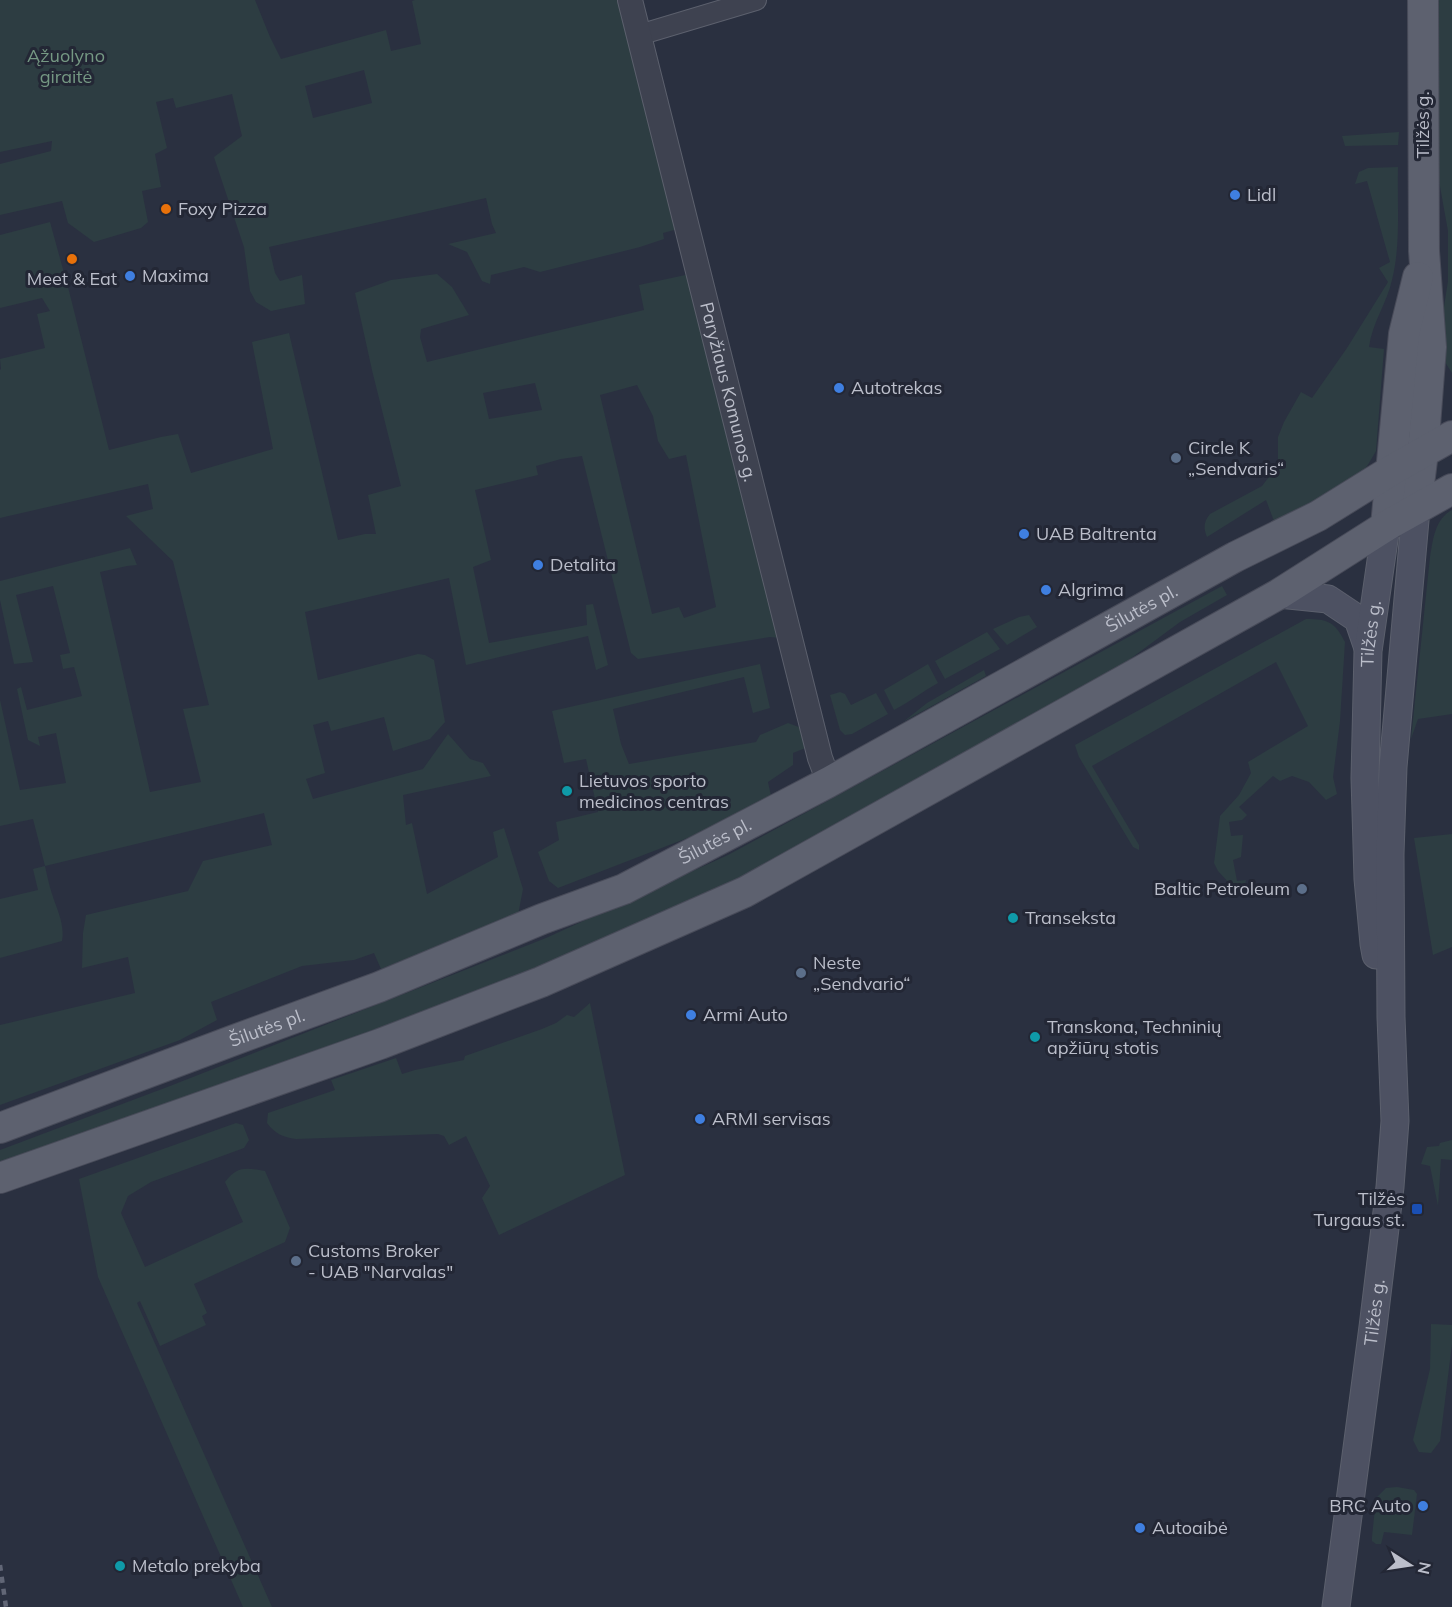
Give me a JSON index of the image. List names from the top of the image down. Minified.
{"streets":{"main road":["Tilžės g.","Šilutės pl."],"street":["Paryžiaus Komunos g."]},"crossings":[["Tilžės g.","Šilutės pl."],["Paryžiaus Komunos g.","Šilutės pl."]],"parks":["Ąžuolyno giraitė"],"places":{"other":["Lidl","Foxy Pizza","Meet & Eat","Maxima","Autotrekas","Circle K „Sendvaris“","UAB Baltrenta","Detalita","Algrima","Lietuvos sporto medicinos centras","Baltic Petroleum","Transeksta","Neste „Sendvario“","Armi Auto","Transkona, Techninių apžiūrų stotis","ARMI servisas","Customs Broker - UAB \"Narvalas\"","BRC Auto","Autoaibė","Metalo prekyba"],"transit":["Tilžės Turgaus st."]},"north":"right"}
